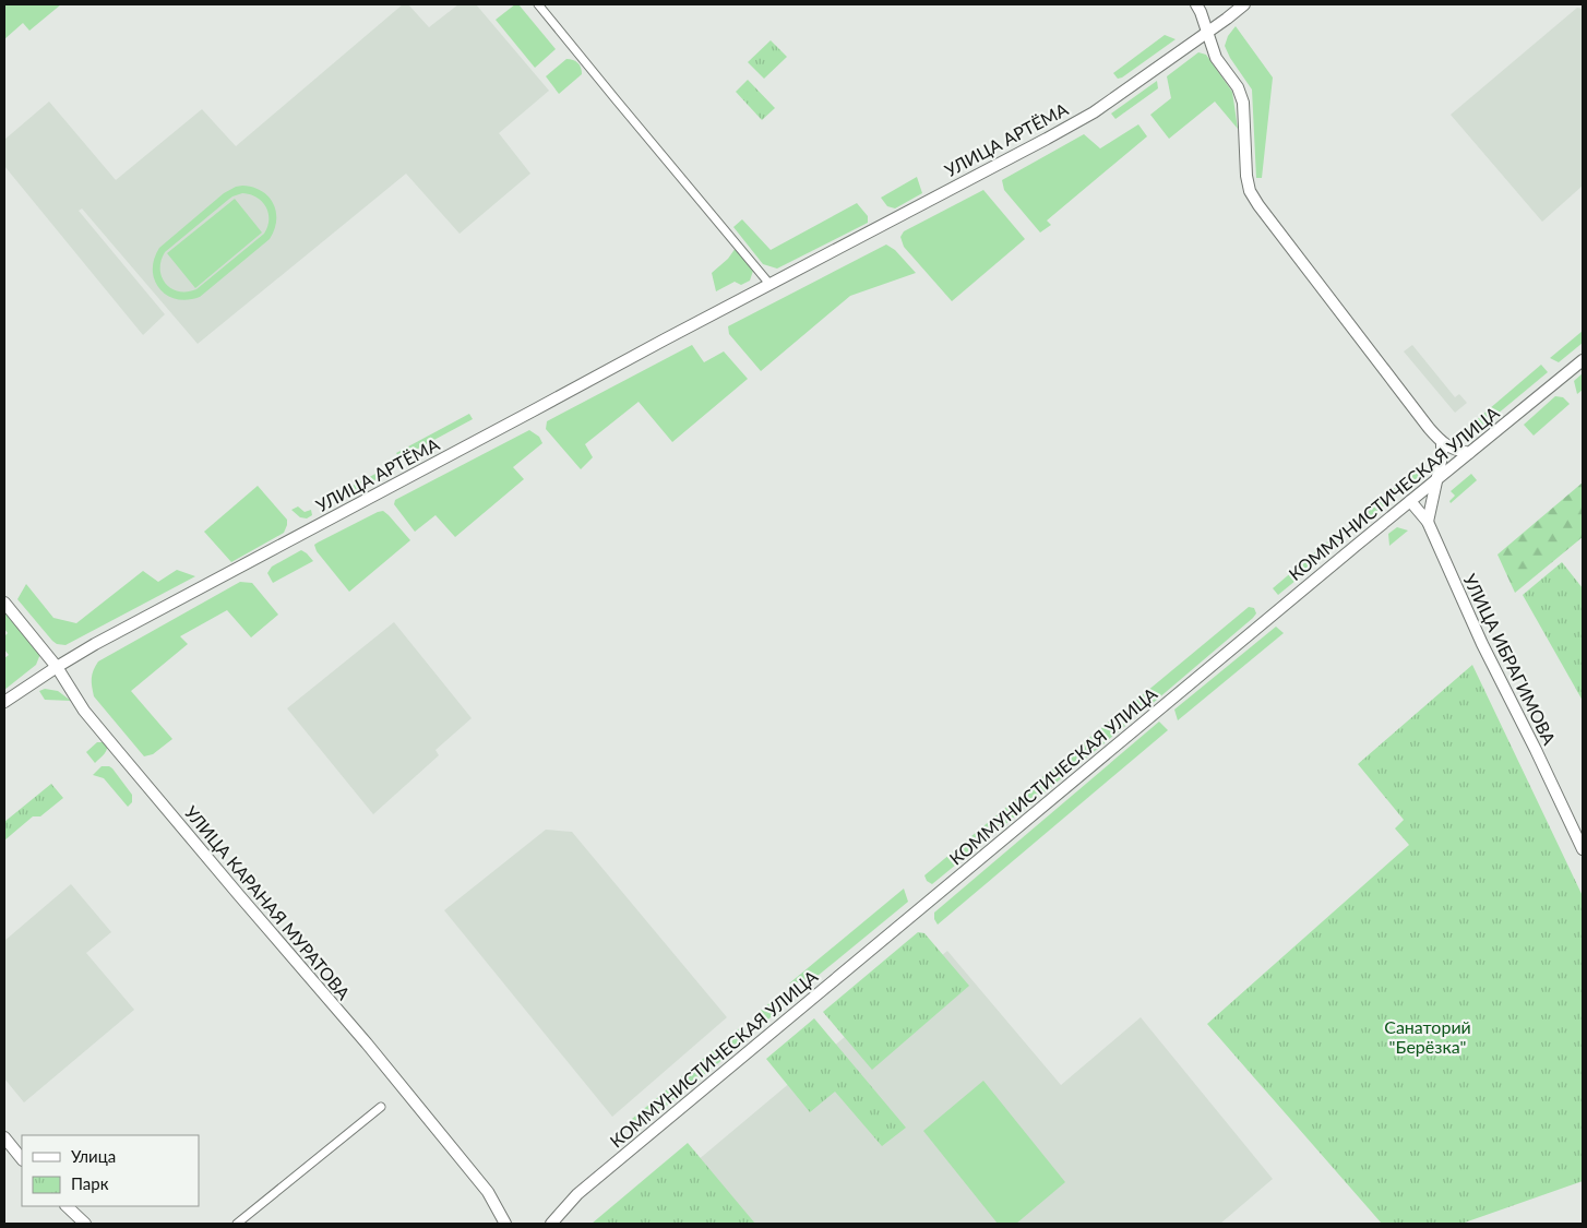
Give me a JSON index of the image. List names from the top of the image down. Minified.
{"streets":{"main road":["УЛИЦА АРТЁМА","КОММУНИСТИЧЕСКАЯ УЛИЦА","УЛИЦА ИБРАГИМОВА","УЛИЦА КАРАНАЯ МУРАТОВА"]},"crossings":[["УЛИЦА АРТЁМА","УЛИЦА КАРАНАЯ МУРАТОВА"],["КОММУНИСТИЧЕСКАЯ УЛИЦА","УЛИЦА ИБРАГИМОВА"]],"parks":["Санаторий \"Берёзка\""],"legend":["Улица","Парк"]}
